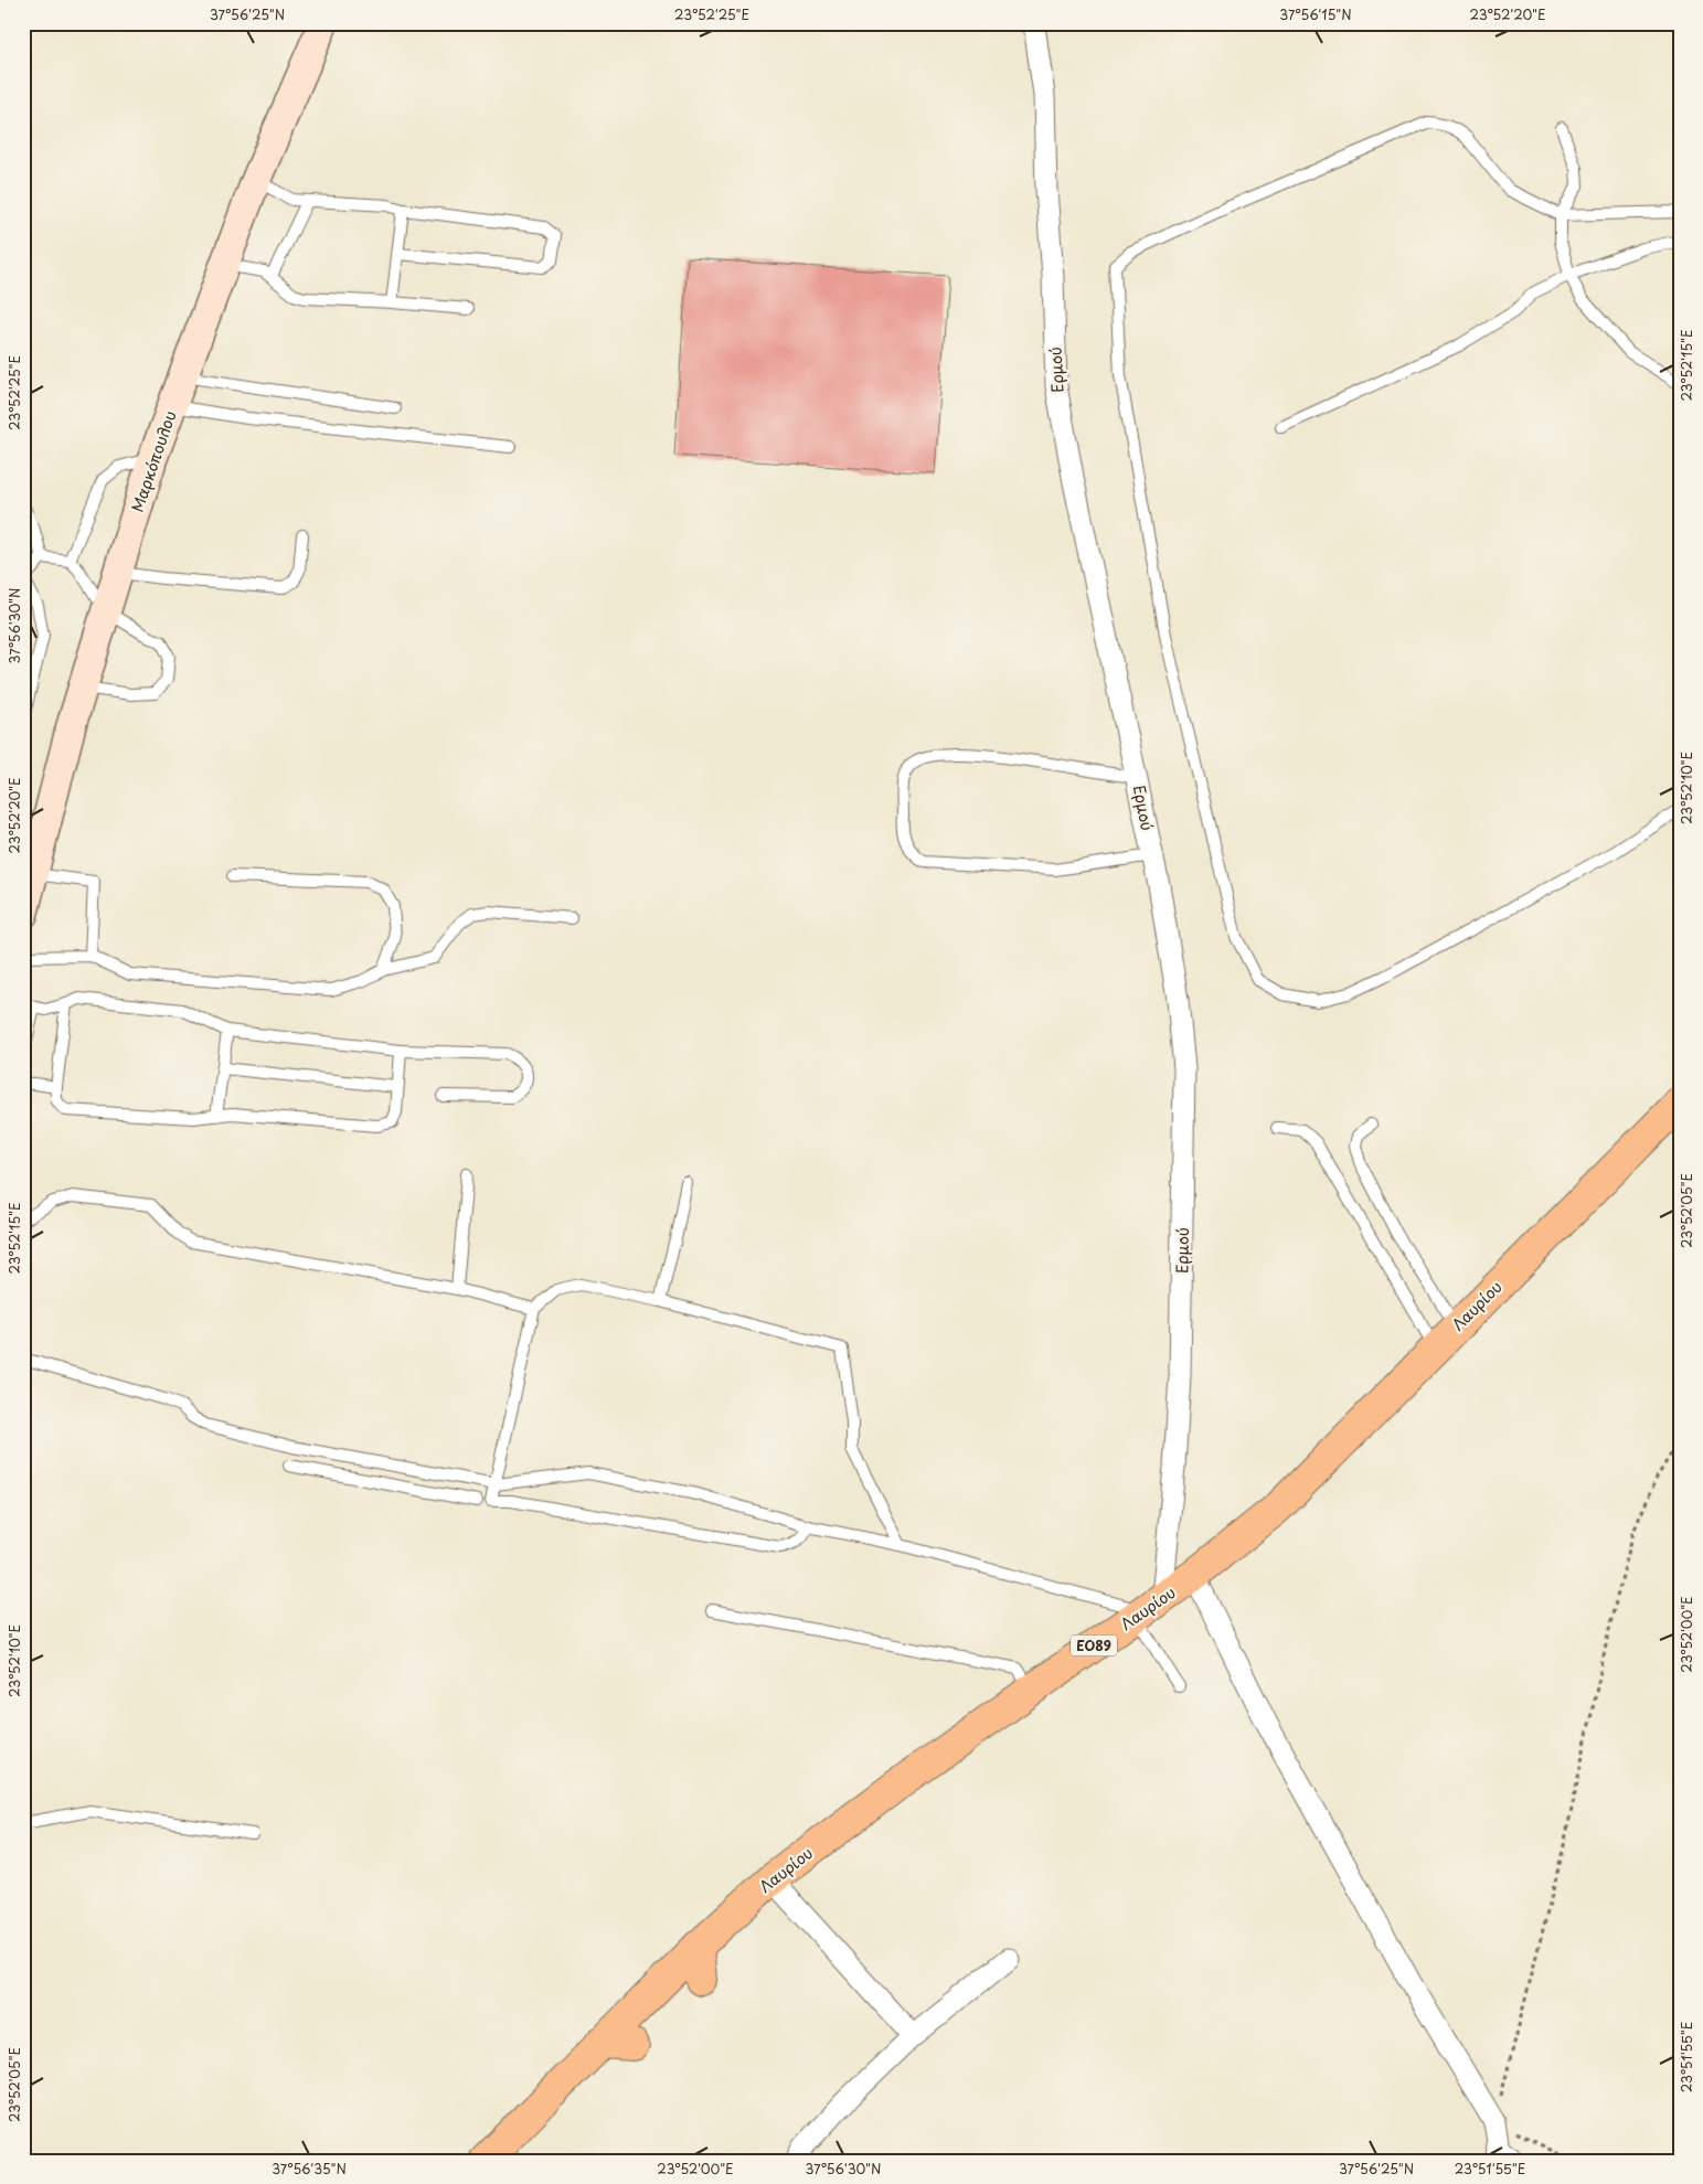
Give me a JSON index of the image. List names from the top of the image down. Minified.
{"streets":{"main road":["Μαρκόπουλου","Λαυρίου","ΕΟ89"],"street":["Ερμού"]},"crossings":[["Ερμού","Λαυρίου"]],"coordinates":["37°56'25\"N","23°52'25\"E","37°56'15\"N","23°52'20\"E","23°52'15\"E","37°56'30\"N","23°52'10\"E","23°52'05\"E","23°52'00\"E","23°51'55\"E","37°56'35\"N"]}
